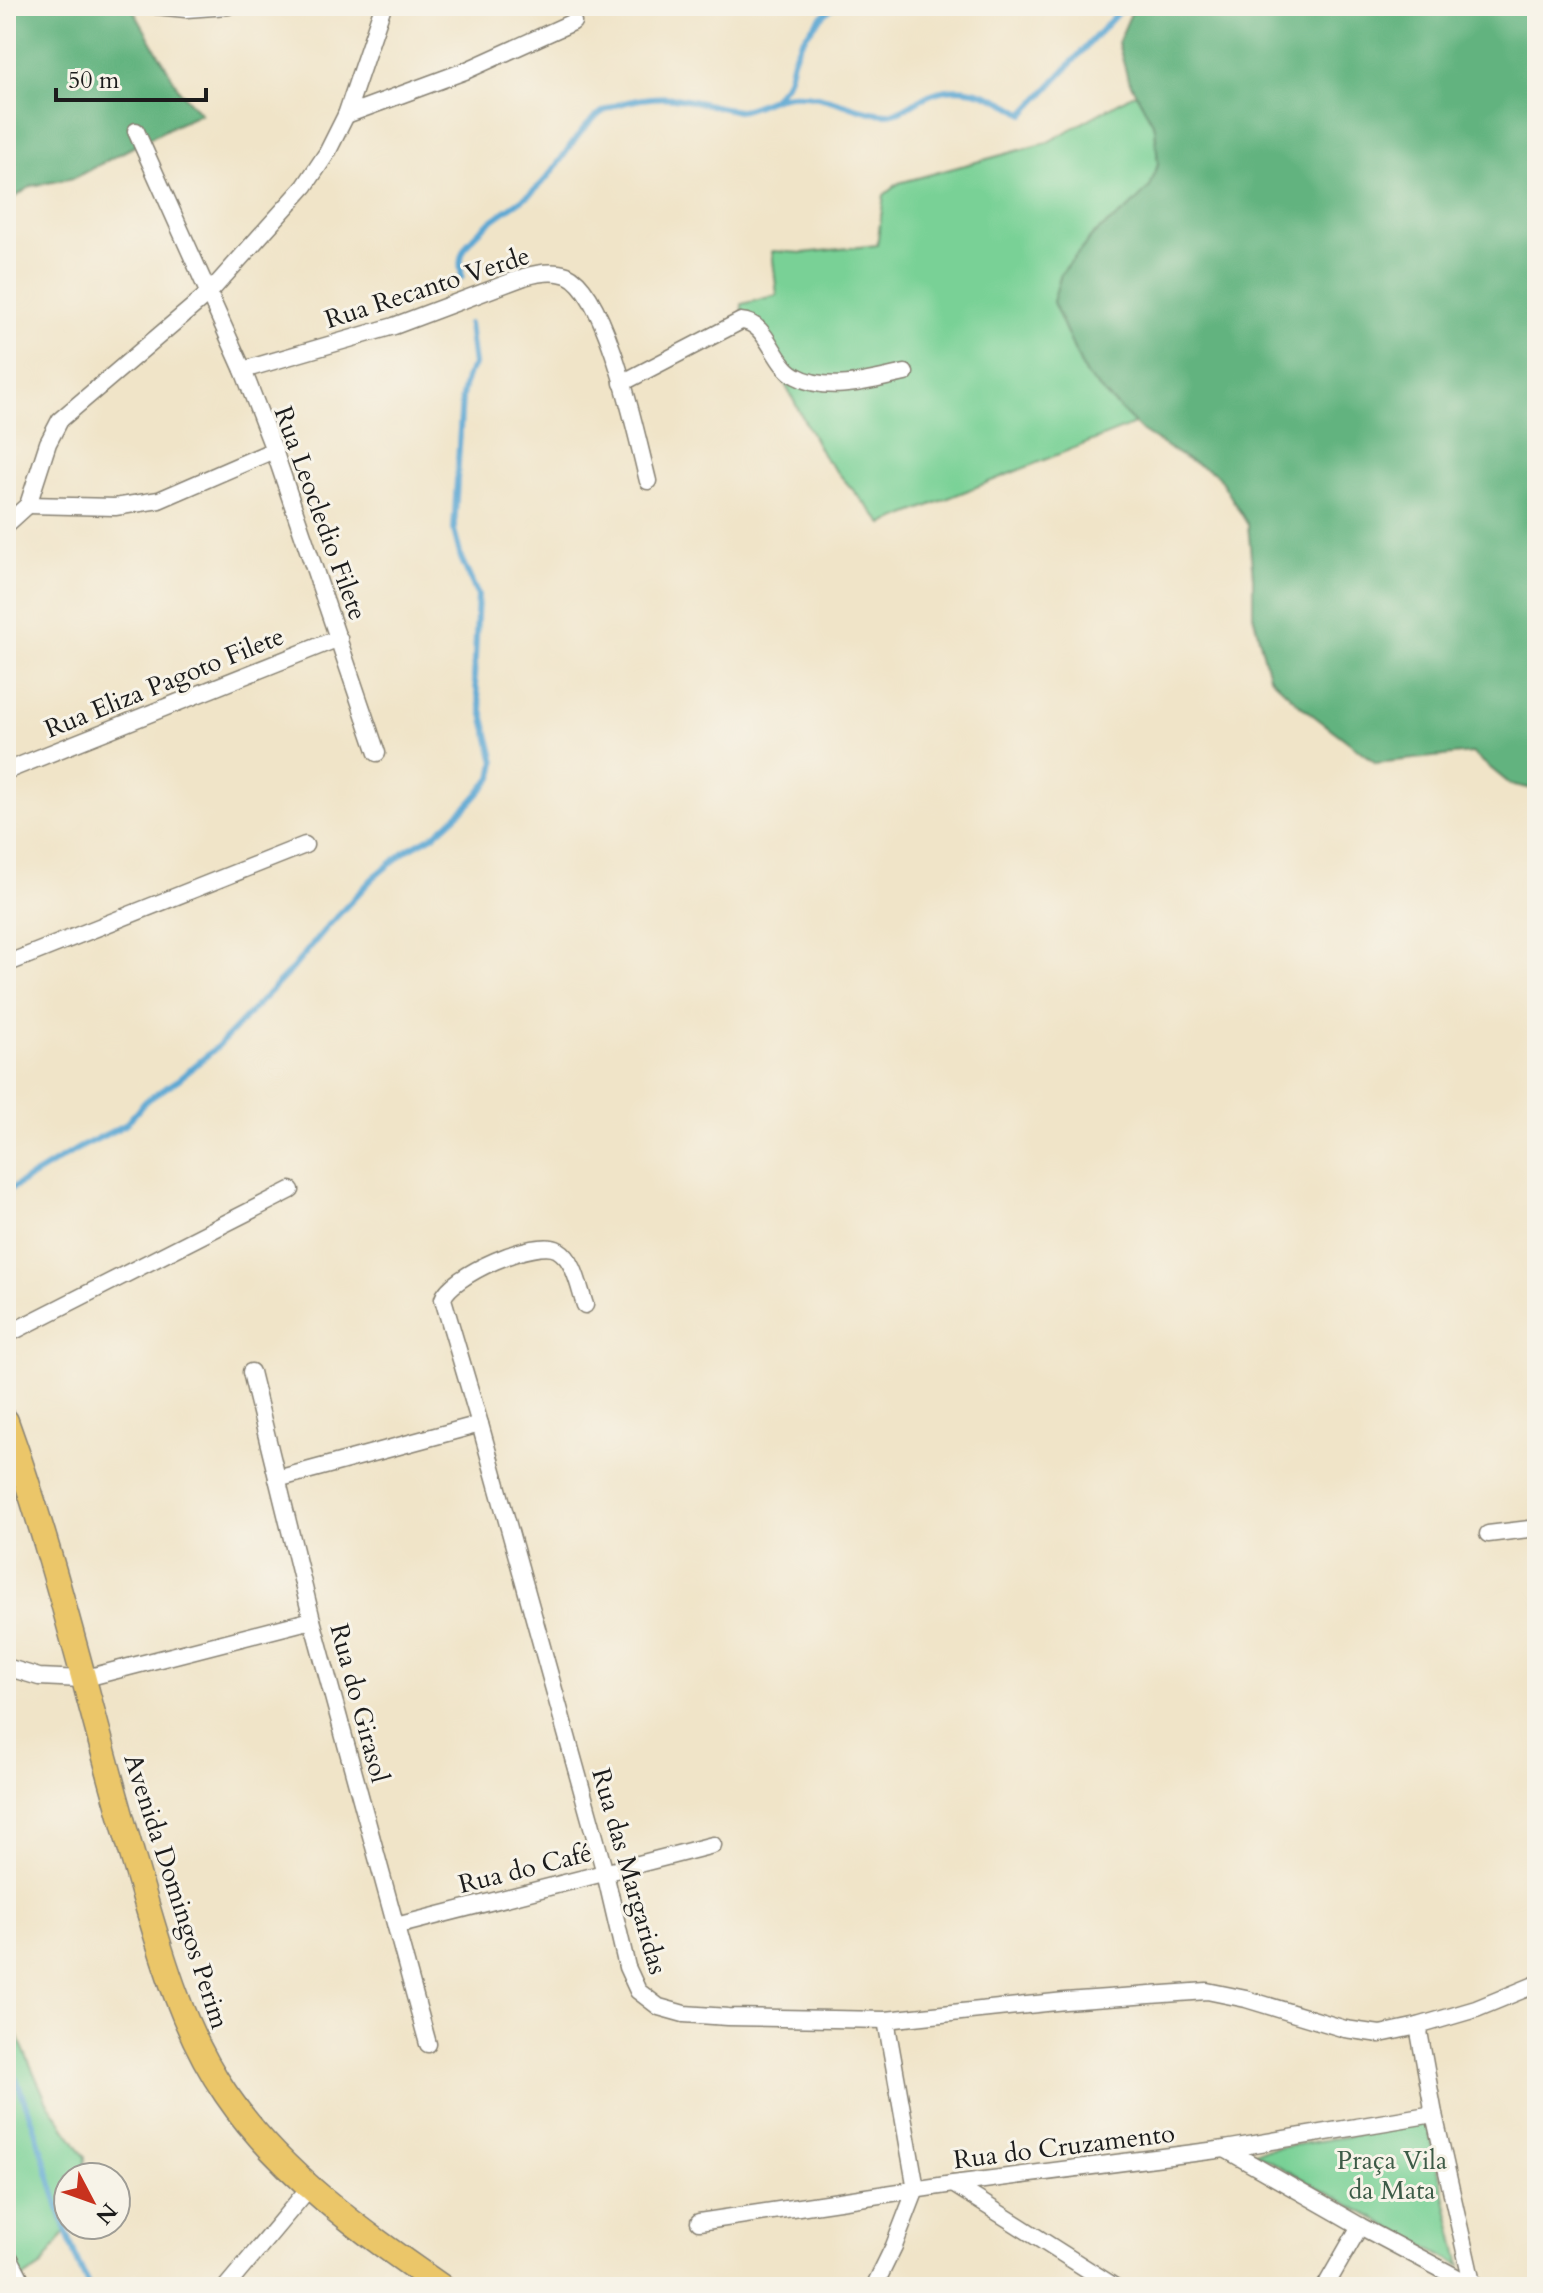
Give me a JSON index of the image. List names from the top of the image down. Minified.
{"streets":{"main road":["Avenida Domingos Perim"],"street":["Rua Recanto Verde","Rua Leocledio Filete","Rua Eliza Pagoto Filete","Rua do Girasol","Rua do Café","Rua das Margaridas","Rua do Cruzamento"]},"crossings":[["Rua Recanto Verde","Rua Leocledio Filete"],["Rua Leocledio Filete","Rua Eliza Pagoto Filete"],["Rua do Girasol","Rua do Café"],["Rua do Café","Rua das Margaridas"]],"parks":["Praça Vila da Mata"],"scale_bar":"50 m","north":"bottom right"}
